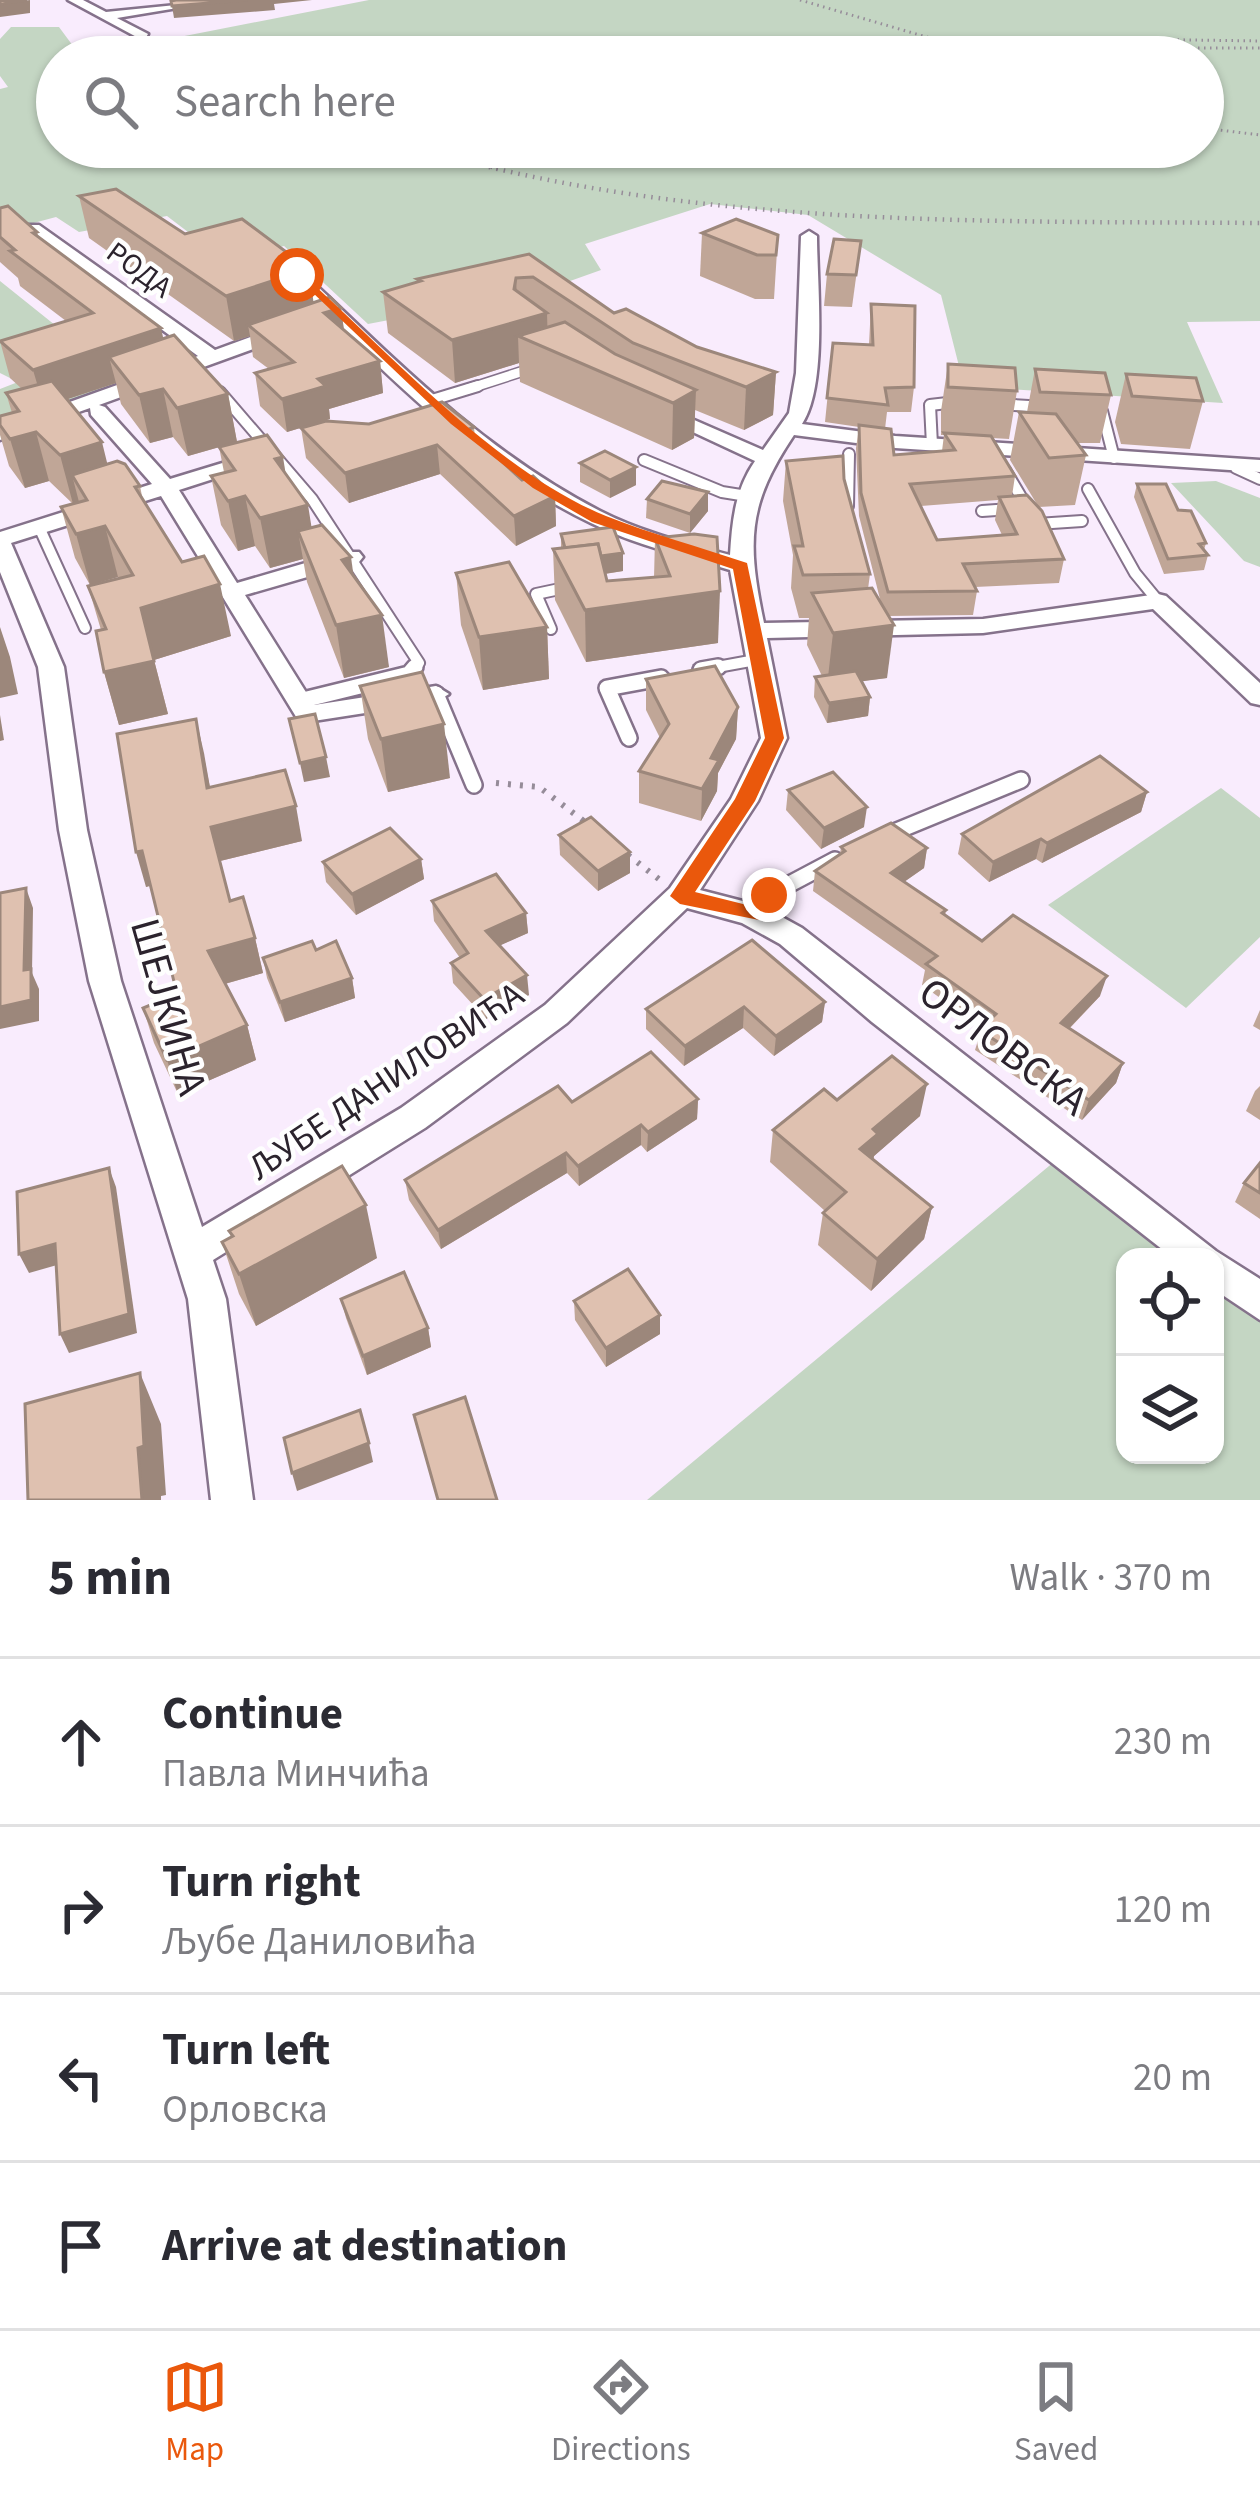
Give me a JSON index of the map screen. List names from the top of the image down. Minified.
{"streets":{"street":["РОДА","ШЕЈКИНА","ОРЛОВСКА","ЉУБЕ ДАНИЛОВИЋА"]},"crossings":[["ШЕЈКИНА","ЉУБЕ ДАНИЛОВИЋА"],["ОРЛОВСКА","ЉУБЕ ДАНИЛОВИЋА"]],"page":{"search":"Search here","heading":["5 min","Walk · 370 m"],"list":[["Continue","Павла Минчића","230 m"],["Turn right","Љубе Даниловића","120 m"],["Turn left","Орловска","20 m"],"Arrive at destination"],"nav":["Map","Directions","Saved"]}}
